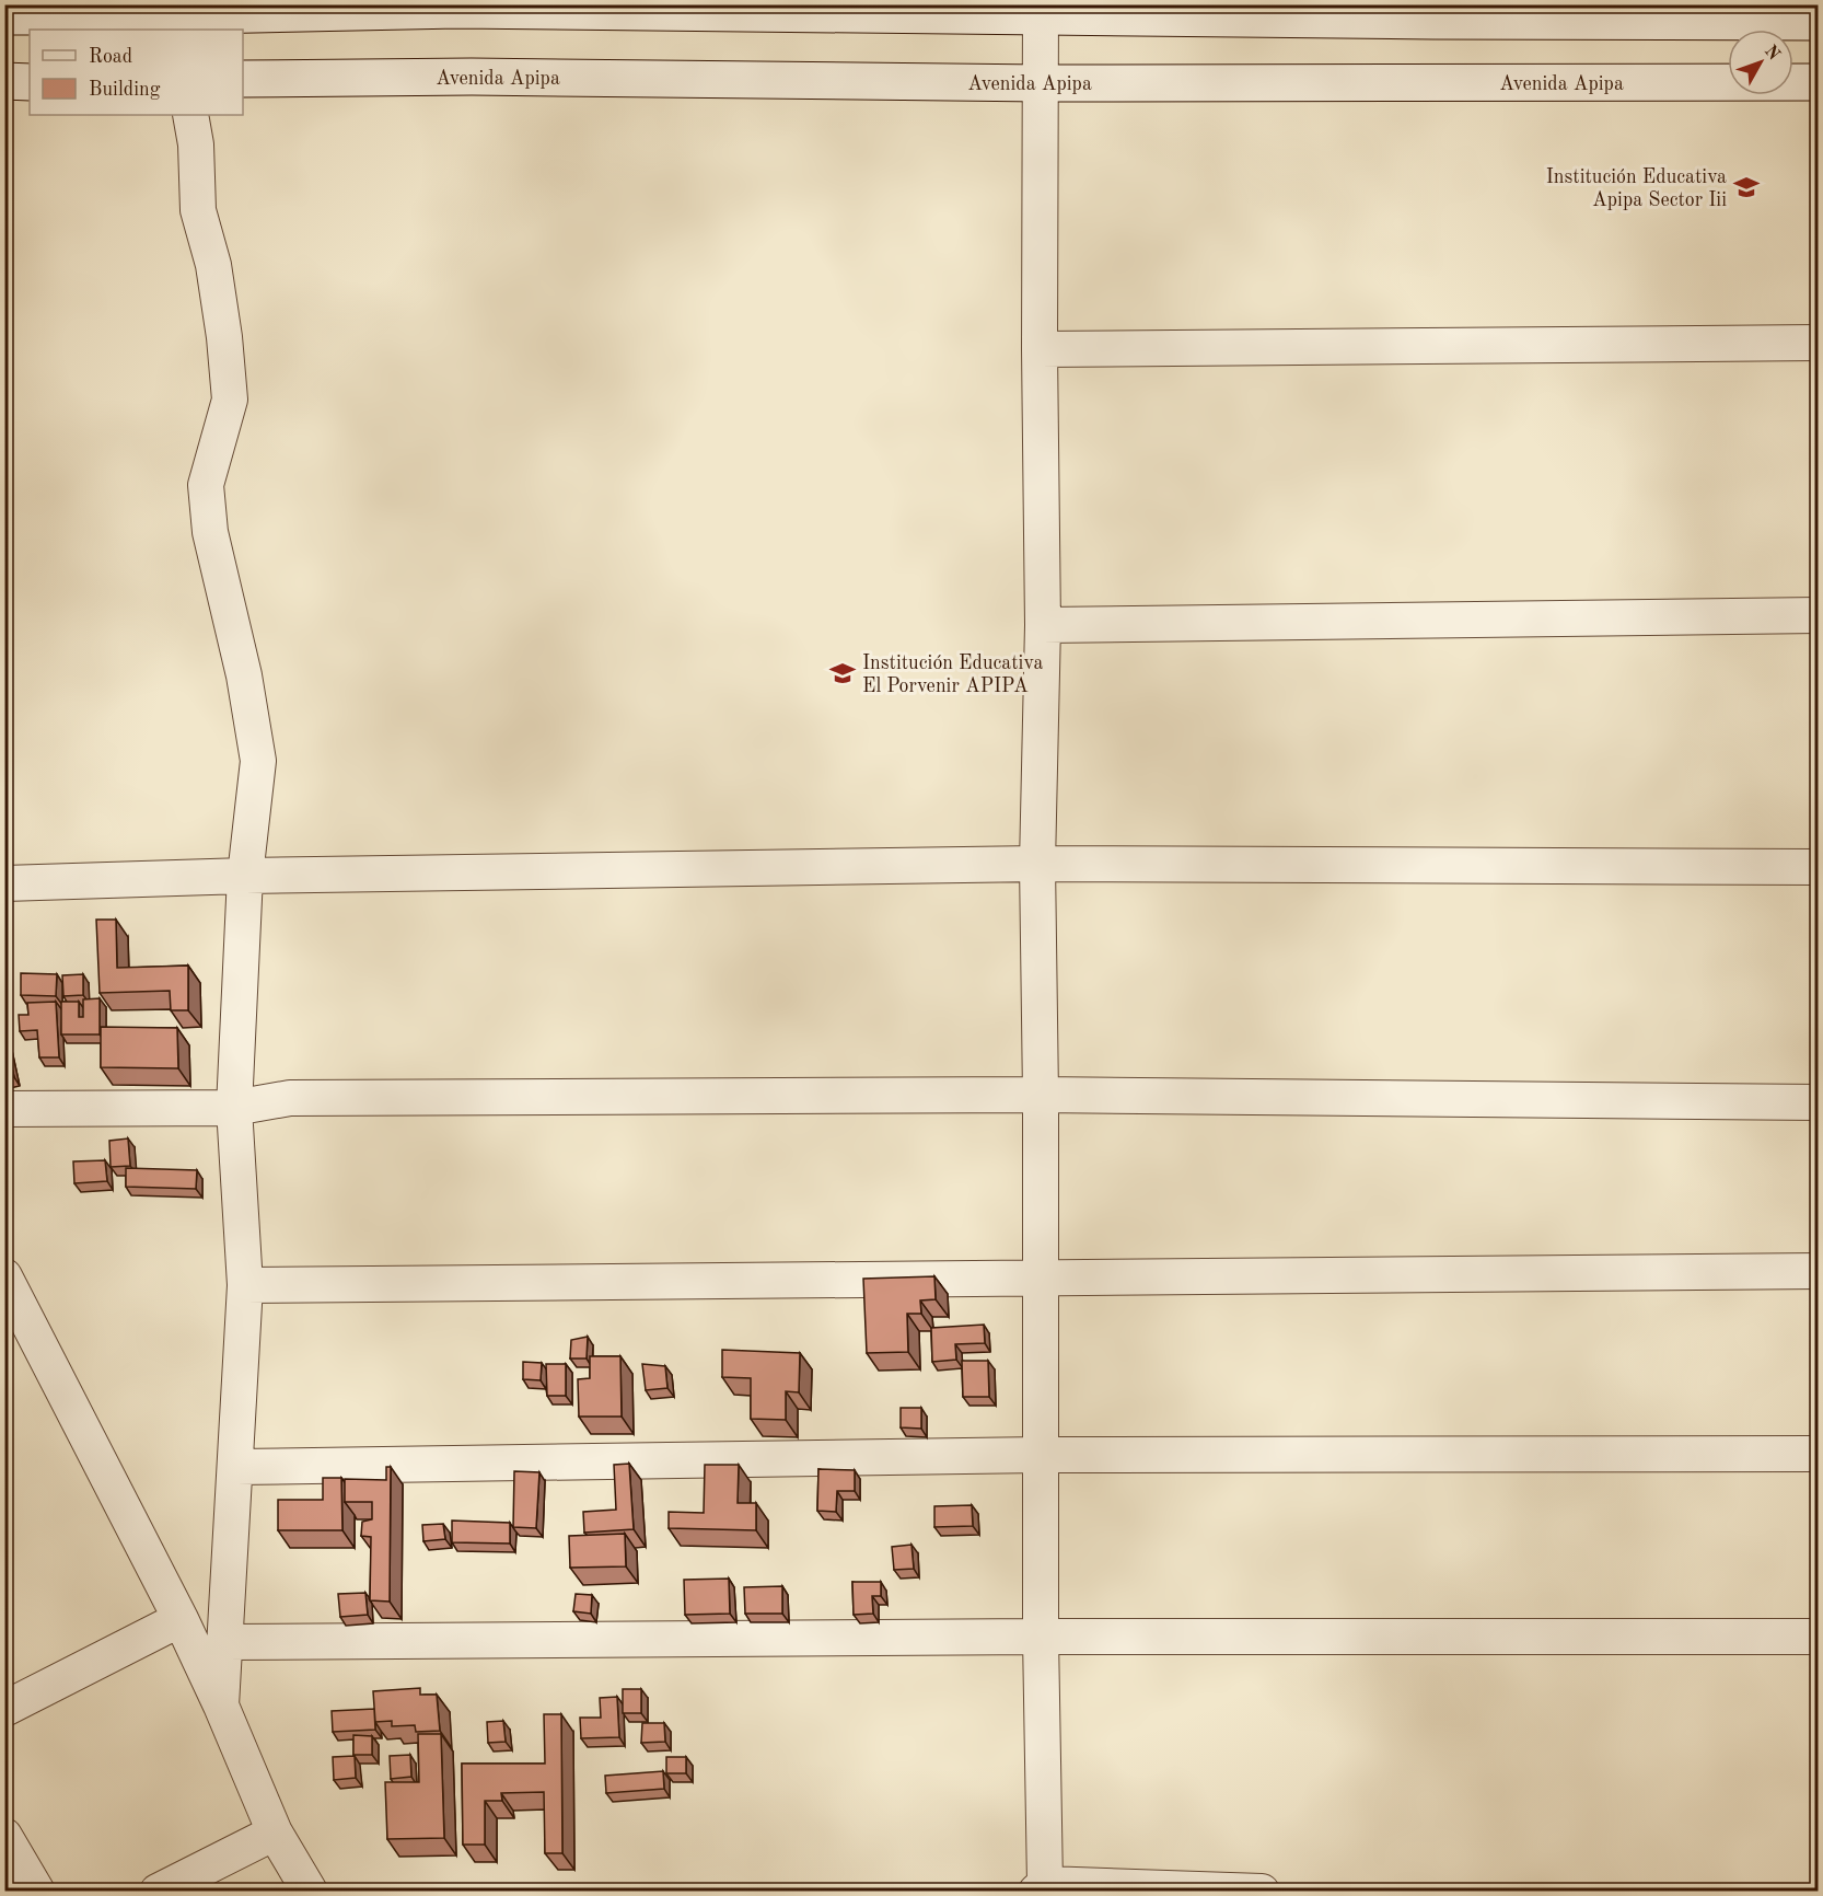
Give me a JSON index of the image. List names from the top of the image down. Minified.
{"streets":{"street":["Avenida Apipa"]},"places":{"school or university":["Institución Educativa Apipa Sector Iii","Institución Educativa El Porvenir APIPA"]},"legend":["Road","Building"],"north":"top right"}
